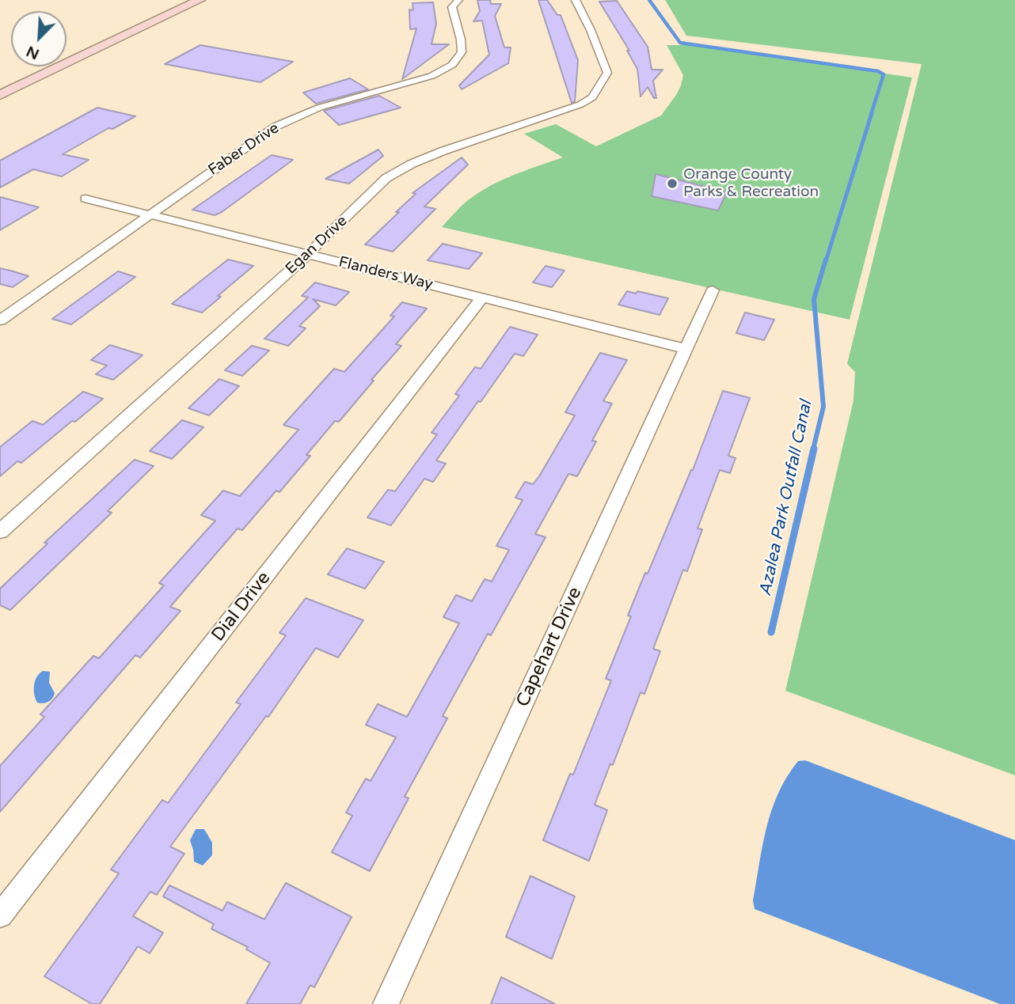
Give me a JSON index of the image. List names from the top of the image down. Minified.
{"streets":{"street":["Faber Drive","Egan Drive","Flanders Way","Dial Drive","Capehart Drive"]},"crossings":[["Faber Drive","Flanders Way"],["Egan Drive","Flanders Way"],["Flanders Way","Dial Drive"],["Flanders Way","Capehart Drive"]],"water":["Azalea Park Outfall Canal"],"places":["Orange County Parks & Recreation"],"north":"bottom left"}
